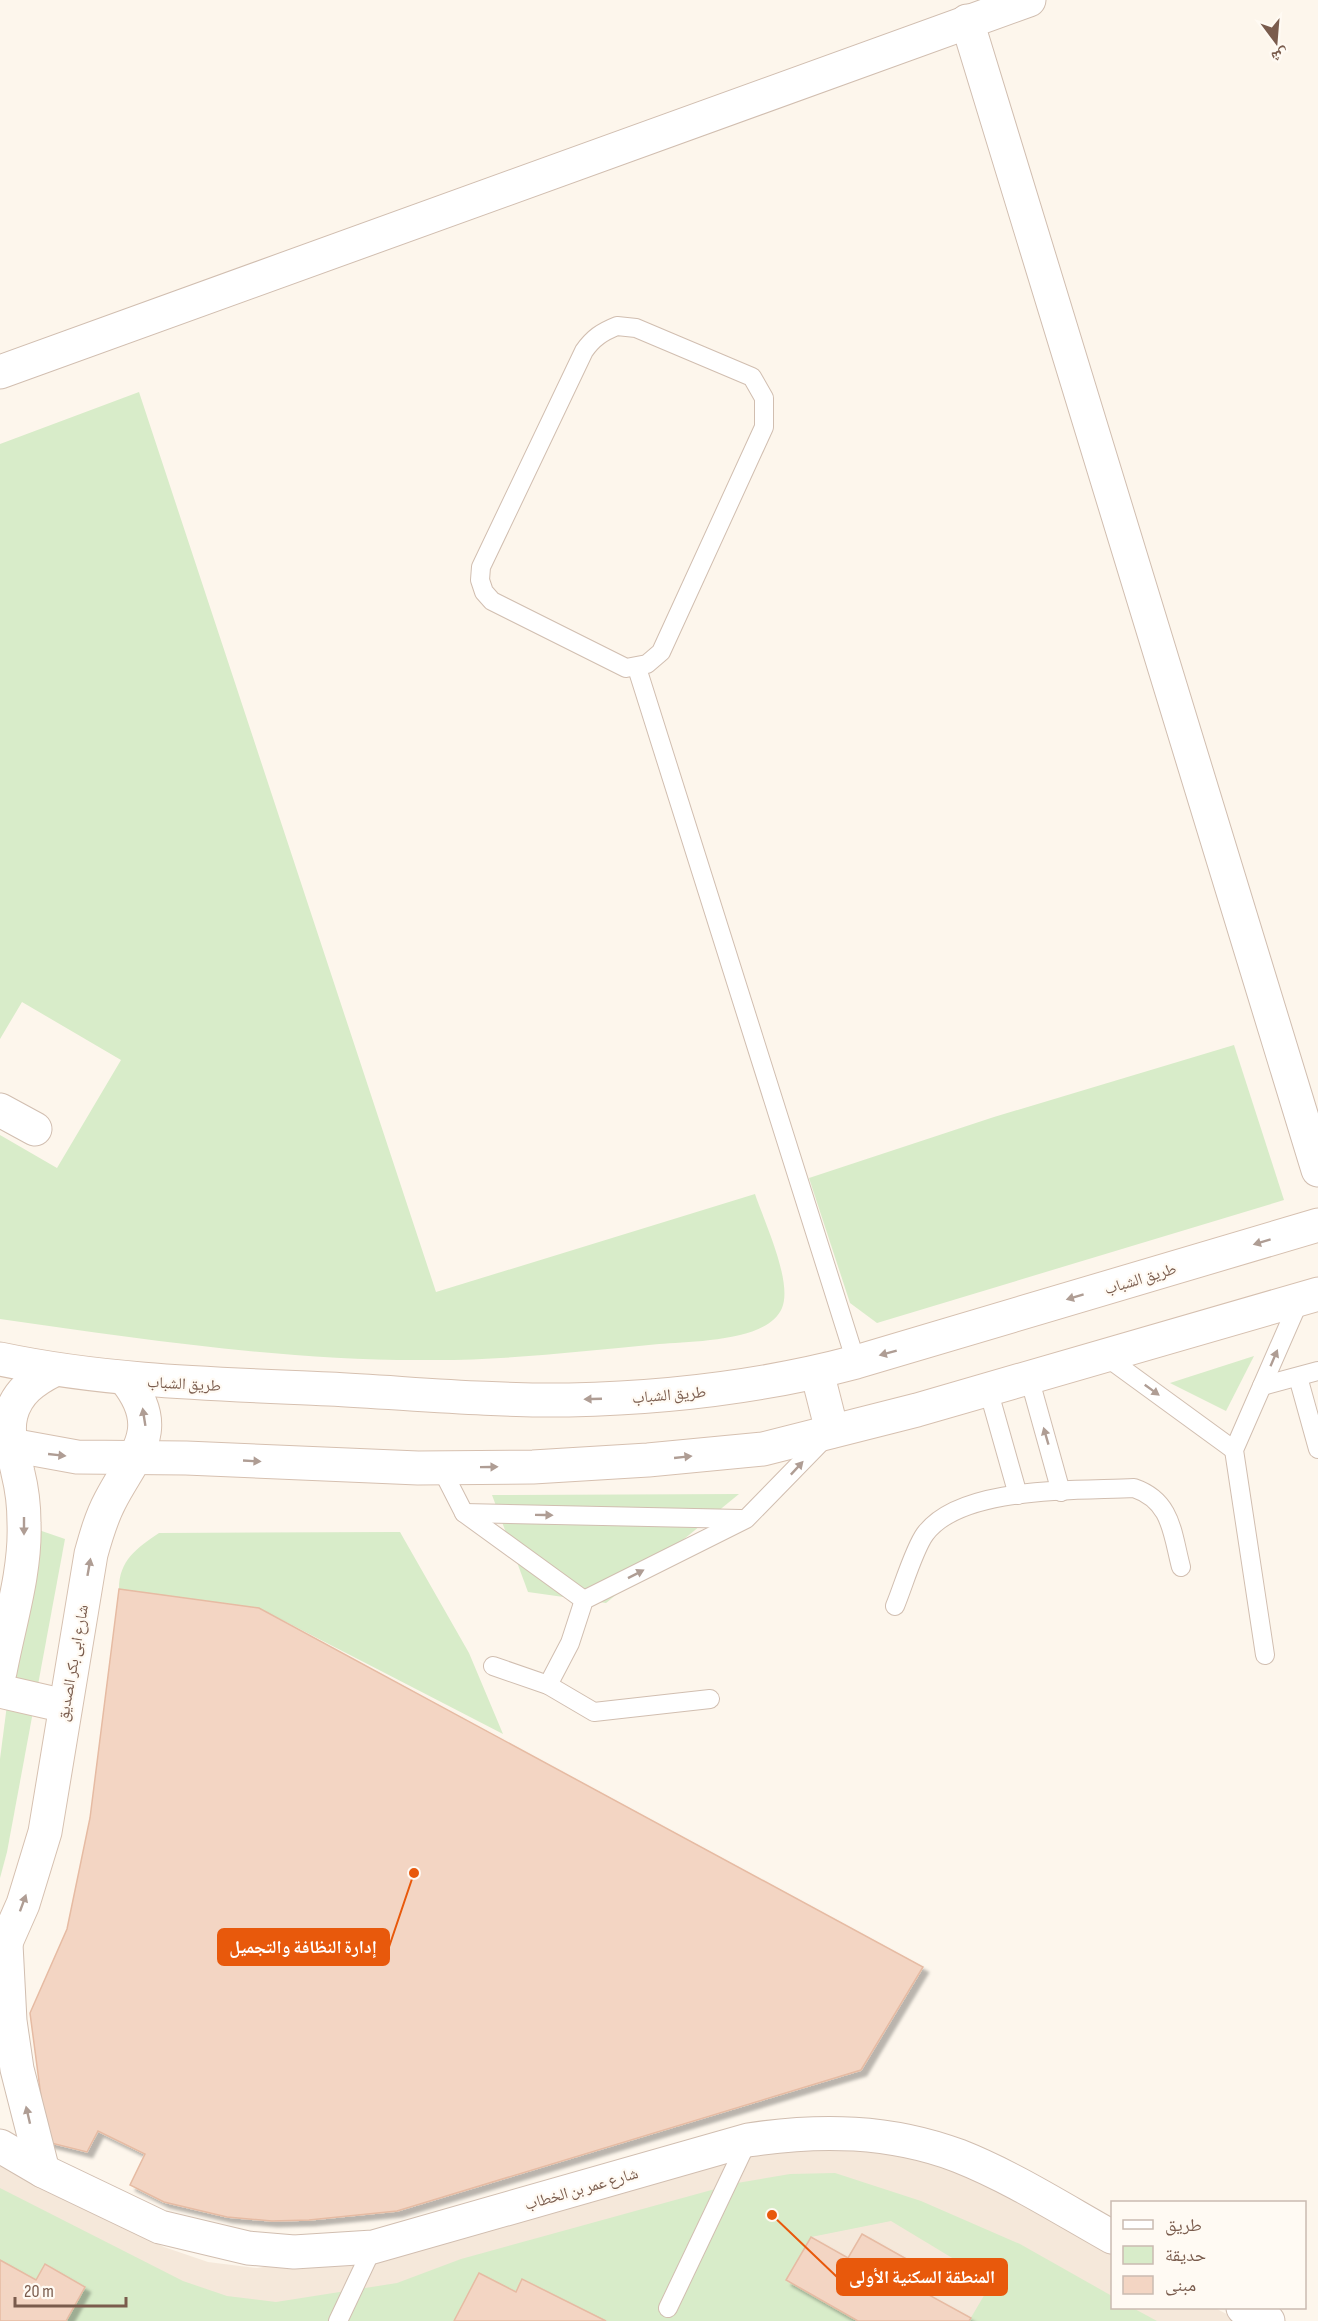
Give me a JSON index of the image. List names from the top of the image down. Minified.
{"streets":{"street":["طريق الشباب","شارع ابى بكر الصديق","شارع عمر بن الخطاب"]},"crossings":[["طريق الشباب","شارع ابى بكر الصديق"]],"places":["إدارة النظافة والتجميل","المنطقة السكنية الأولى"],"legend":["طريق","حديقة","مبنى"],"scale_bar":"20 m","north":"bottom"}
